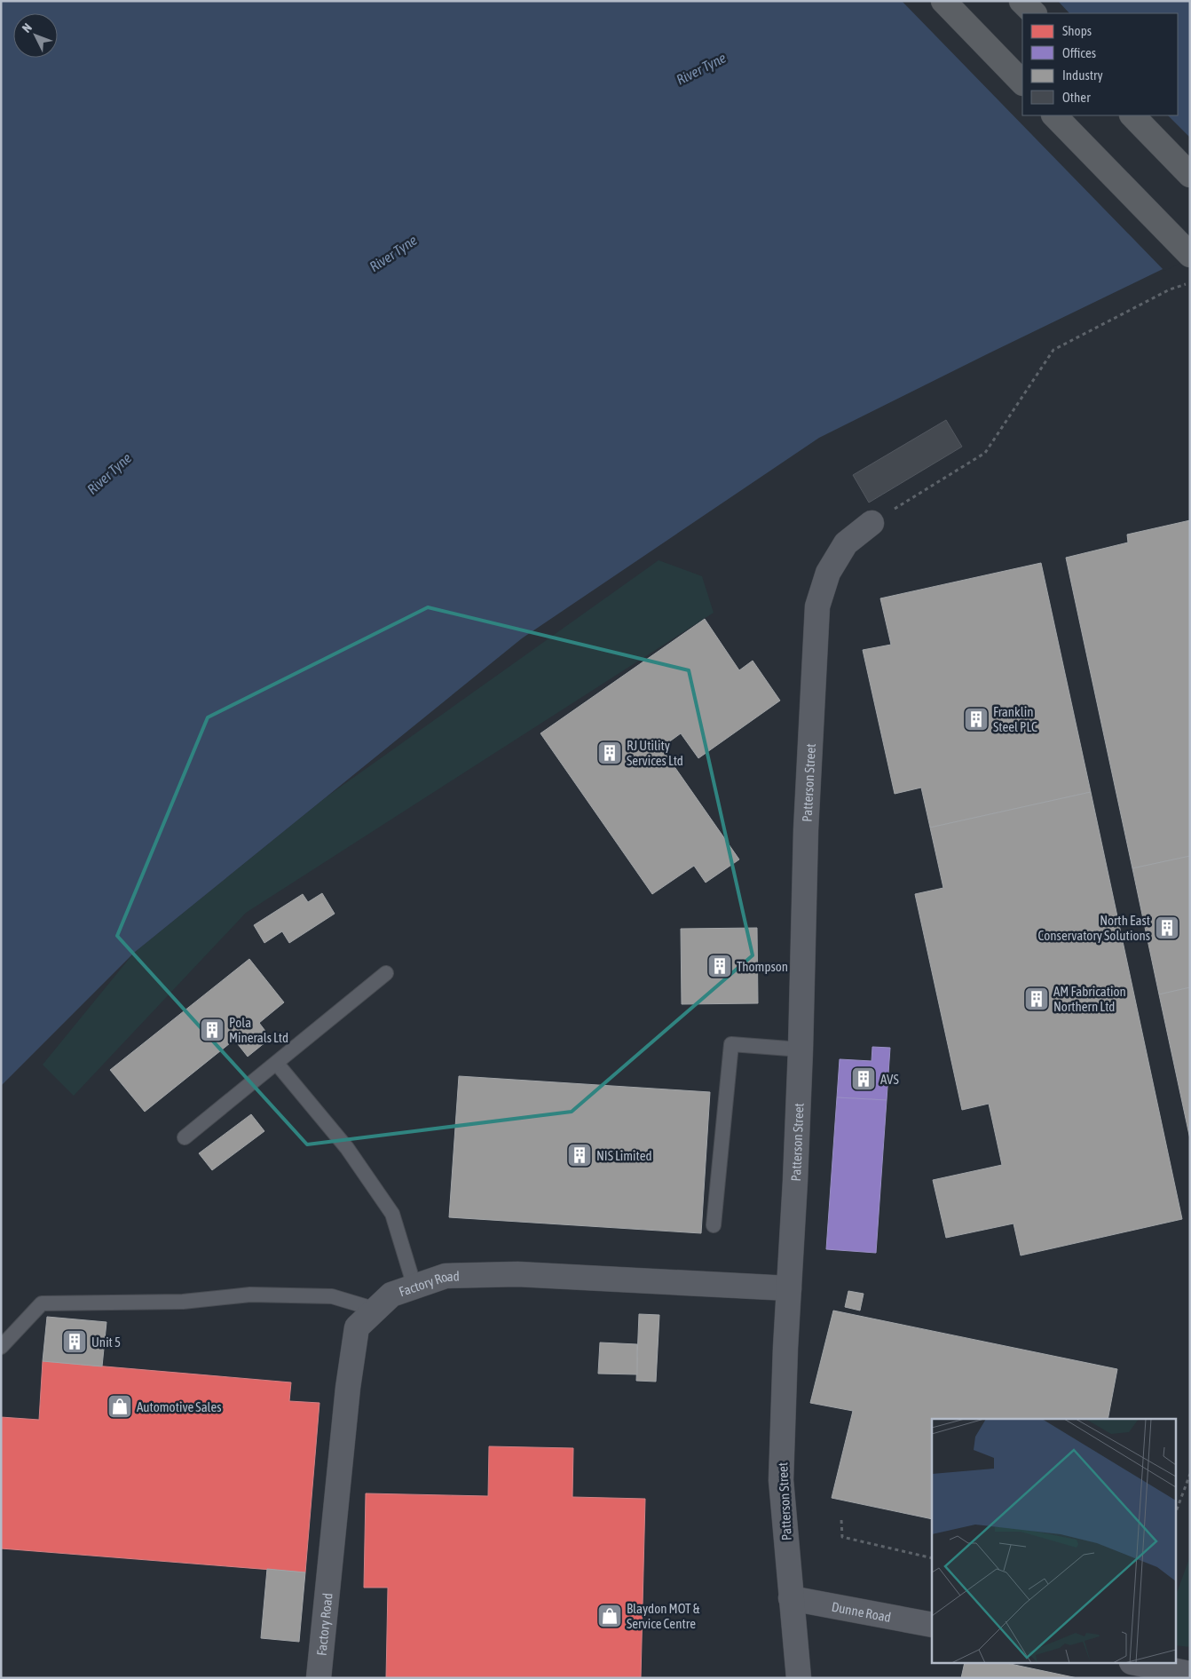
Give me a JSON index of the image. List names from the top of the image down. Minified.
{"streets":{"street":["Patterson Street","Factory Road","Dunne Road"]},"crossings":[["Patterson Street","Factory Road"],["Patterson Street","Dunne Road"]],"water":["River Tyne"],"places":{"building":["Franklin Steel PLC","RJ Utility Services Ltd","North East Conservatory Solutions","Thompson","AM Fabrication Northern Ltd","Pola Minerals Ltd","AVS","NIS Limited","Unit 5"],"shop":["Automotive Sales","Blaydon MOT & Service Centre"]},"legend":["Shops","Offices","Industry","Other"],"north":"top left"}
